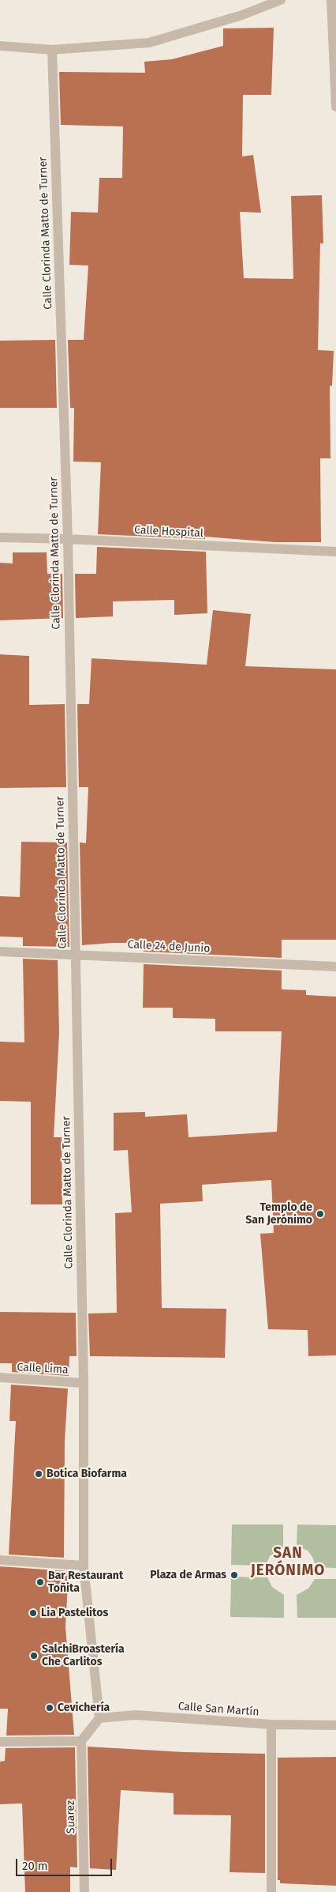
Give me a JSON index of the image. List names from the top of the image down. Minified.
{"streets":{"street":["Calle Clorinda Matto de Turner","Calle Hospital","Calle 24 de Junio","Calle Lima","Calle San Martín","Suarez"]},"crossings":[["Calle Clorinda Matto de Turner","Calle Hospital"],["Calle Clorinda Matto de Turner","Calle 24 de Junio"],["Calle Clorinda Matto de Turner","Calle Lima"],["Calle Clorinda Matto de Turner","Calle San Martín"]],"districts":["SAN JERÓNIMO"],"places":["Templo de San Jerónimo","Botica Biofarma","Plaza de Armas","Bar Restaurant Toñita","Lia Pastelitos","SalchiBroastería Che Carlitos","Cevichería"],"scale_bar":"20 m"}
